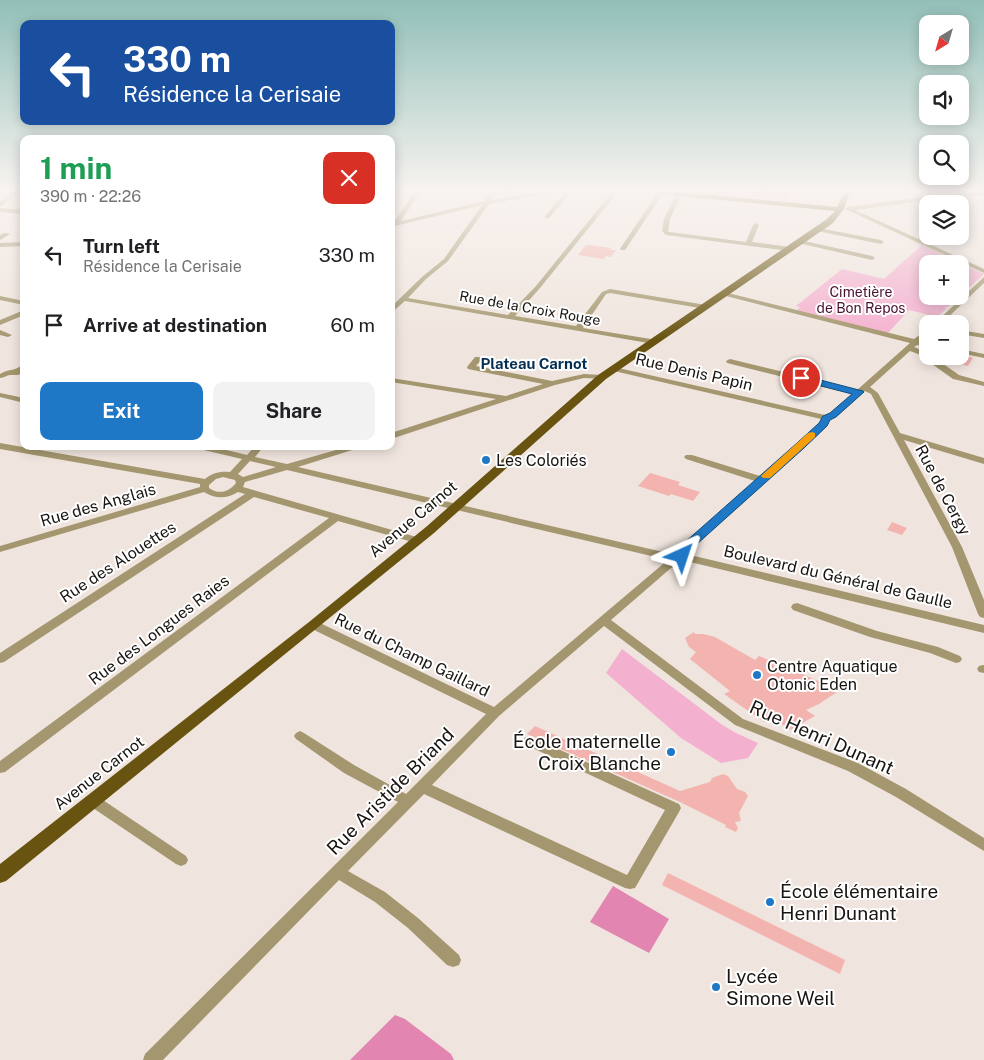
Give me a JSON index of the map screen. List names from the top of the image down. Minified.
{"streets":{"main road":["Avenue Carnot"],"street":["Rue de la Croix Rouge","Rue Denis Papin","Rue de Cergy","Rue des Anglais","Rue des Alouettes","Boulevard du Général de Gaulle","Rue des Longues Raies","Rue du Champ Gaillard","Rue Henri Dunant","Rue Aristide Briand"]},"crossings":[["Rue de la Croix Rouge","Avenue Carnot"],["Rue Denis Papin","Avenue Carnot"],["Avenue Carnot","Rue du Champ Gaillard"],["Boulevard du Général de Gaulle","Rue Aristide Briand"],["Rue du Champ Gaillard","Rue Aristide Briand"],["Rue Henri Dunant","Rue Aristide Briand"]],"districts":["Plateau Carnot"],"parks":["Cimetière de Bon Repos"],"places":["Les Coloriés","Centre Aquatique Otonic Eden","École maternelle Croix Blanche","École élémentaire Henri Dunant","Lycée Simone Weil"],"north":"bottom left","page":{"map_buttons":["+","−"],"turn":["330 m","Résidence la Cerisaie"],"heading":["1 min","390 m · 22:26"],"list":[{"name":"Turn left","note":"Résidence la Cerisaie","value":"330 m"},{"name":"Arrive at destination","value":"60 m"}],"buttons":["Exit","Share"]}}
